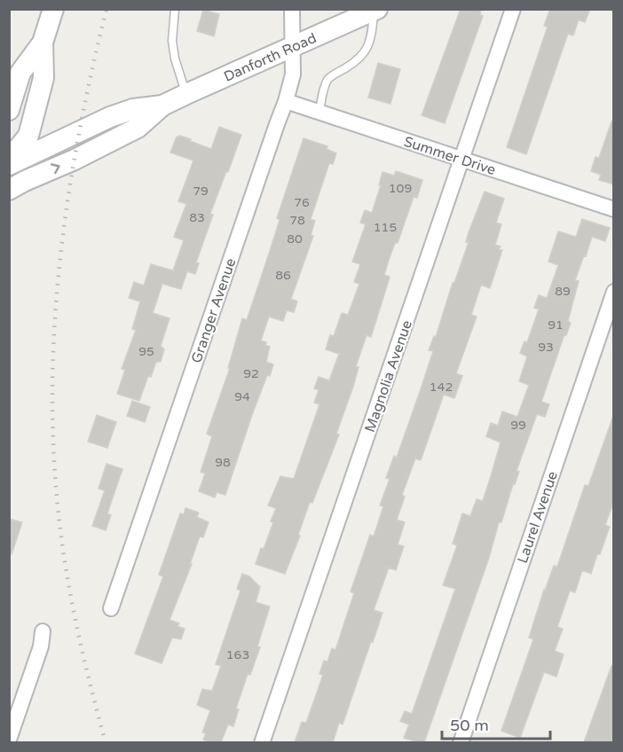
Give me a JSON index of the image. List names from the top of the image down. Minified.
{"streets":{"main road":["Danforth Road"],"street":["Summer Drive","Granger Avenue","Magnolia Avenue","Laurel Avenue"]},"crossings":[["Danforth Road","Granger Avenue"],["Summer Drive","Granger Avenue"],["Summer Drive","Magnolia Avenue"]],"house_numbers":["109","79","76","83","78","115","80","86","89","91","93","95","92","142","94","99","98","163"],"scale_bar":"50 m"}
